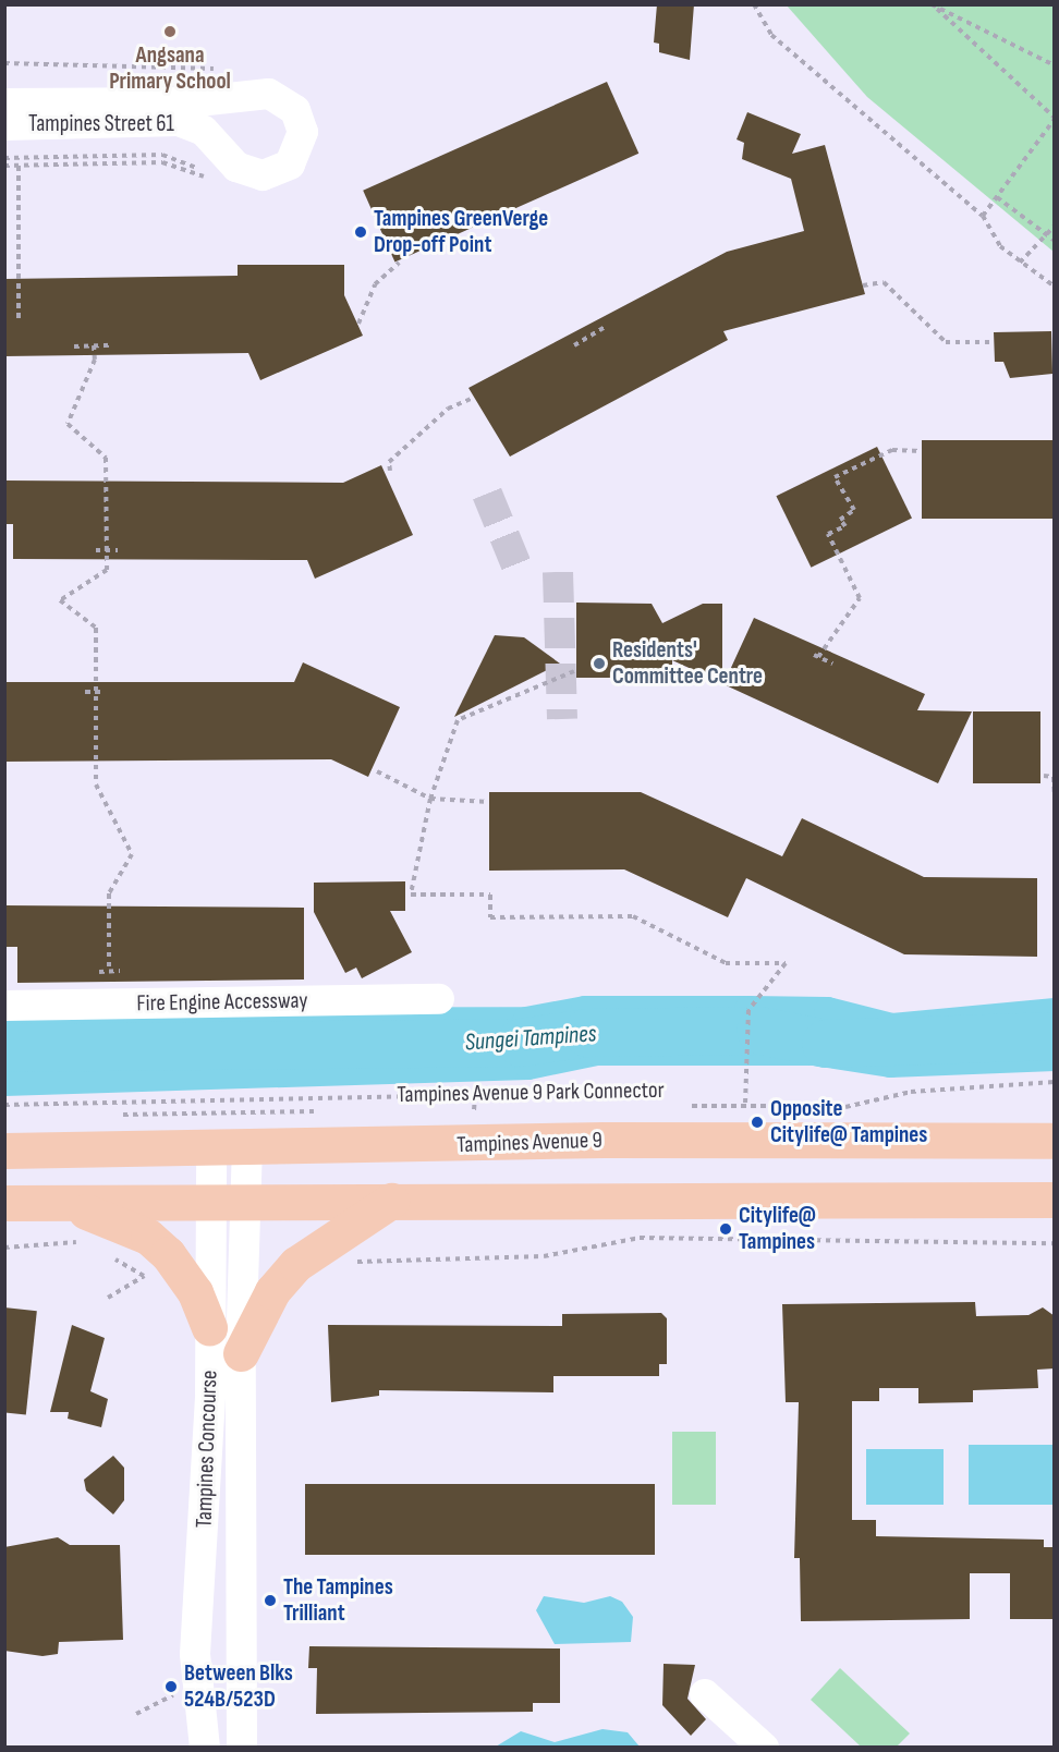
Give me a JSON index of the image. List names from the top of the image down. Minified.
{"streets":{"main road":["Tampines Avenue 9"],"street":["Tampines Street 61","Fire Engine Accessway","Tampines Concourse"],"path":["Tampines Avenue 9 Park Connector"]},"crossings":[["Tampines Avenue 9","Tampines Concourse"]],"water":["Sungei Tampines"],"places":["Angsana Primary School","Tampines GreenVerge Drop-off Point","Residents' Committee Centre","Opposite Citylife@ Tampines","Citylife@ Tampines","The Tampines Trilliant","Between Blks 524B/523D"]}
